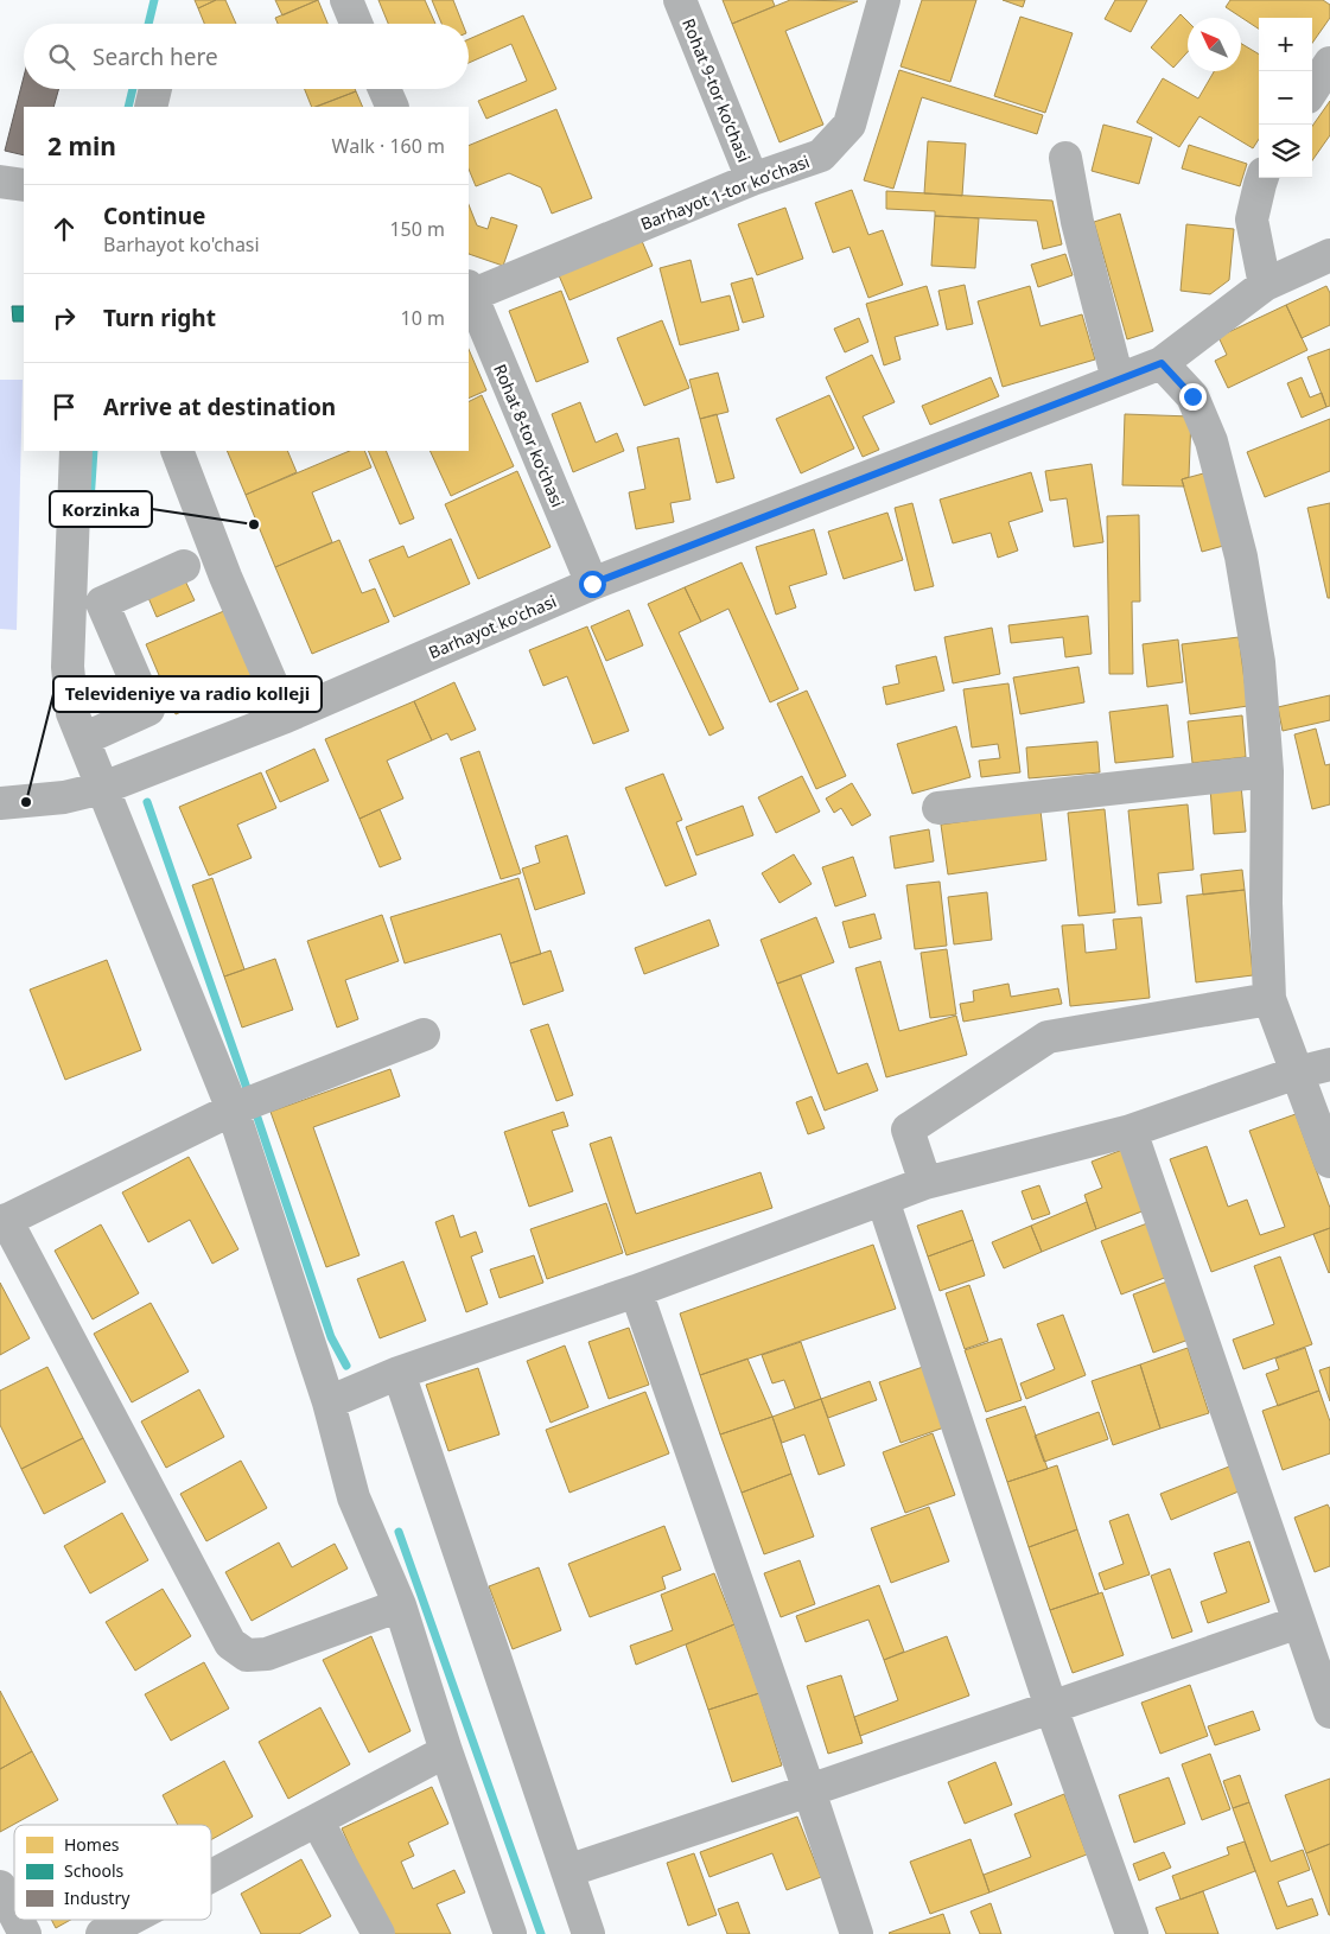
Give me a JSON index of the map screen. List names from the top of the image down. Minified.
{"streets":{"street":["Rohat 9-tor ko‘chasi","Barhayot 1-tor koʻchasi","Rohat 8-tor ko‘chasi","Barhayot ko'chasi"]},"crossings":[["Rohat 9-tor ko‘chasi","Barhayot 1-tor koʻchasi"],["Barhayot 1-tor koʻchasi","Rohat 8-tor ko‘chasi"],["Rohat 8-tor ko‘chasi","Barhayot ko'chasi"]],"places":["Korzinka","Televideniye va radio kolleji"],"legend":["Homes","Schools","Industry"],"north":"top left","page":{"map_buttons":["+","−"],"search":"Search here","heading":["2 min","Walk · 160 m"],"list":[["Continue","Barhayot ko'chasi","150 m"],["Turn right","10 m"],"Arrive at destination"]}}
